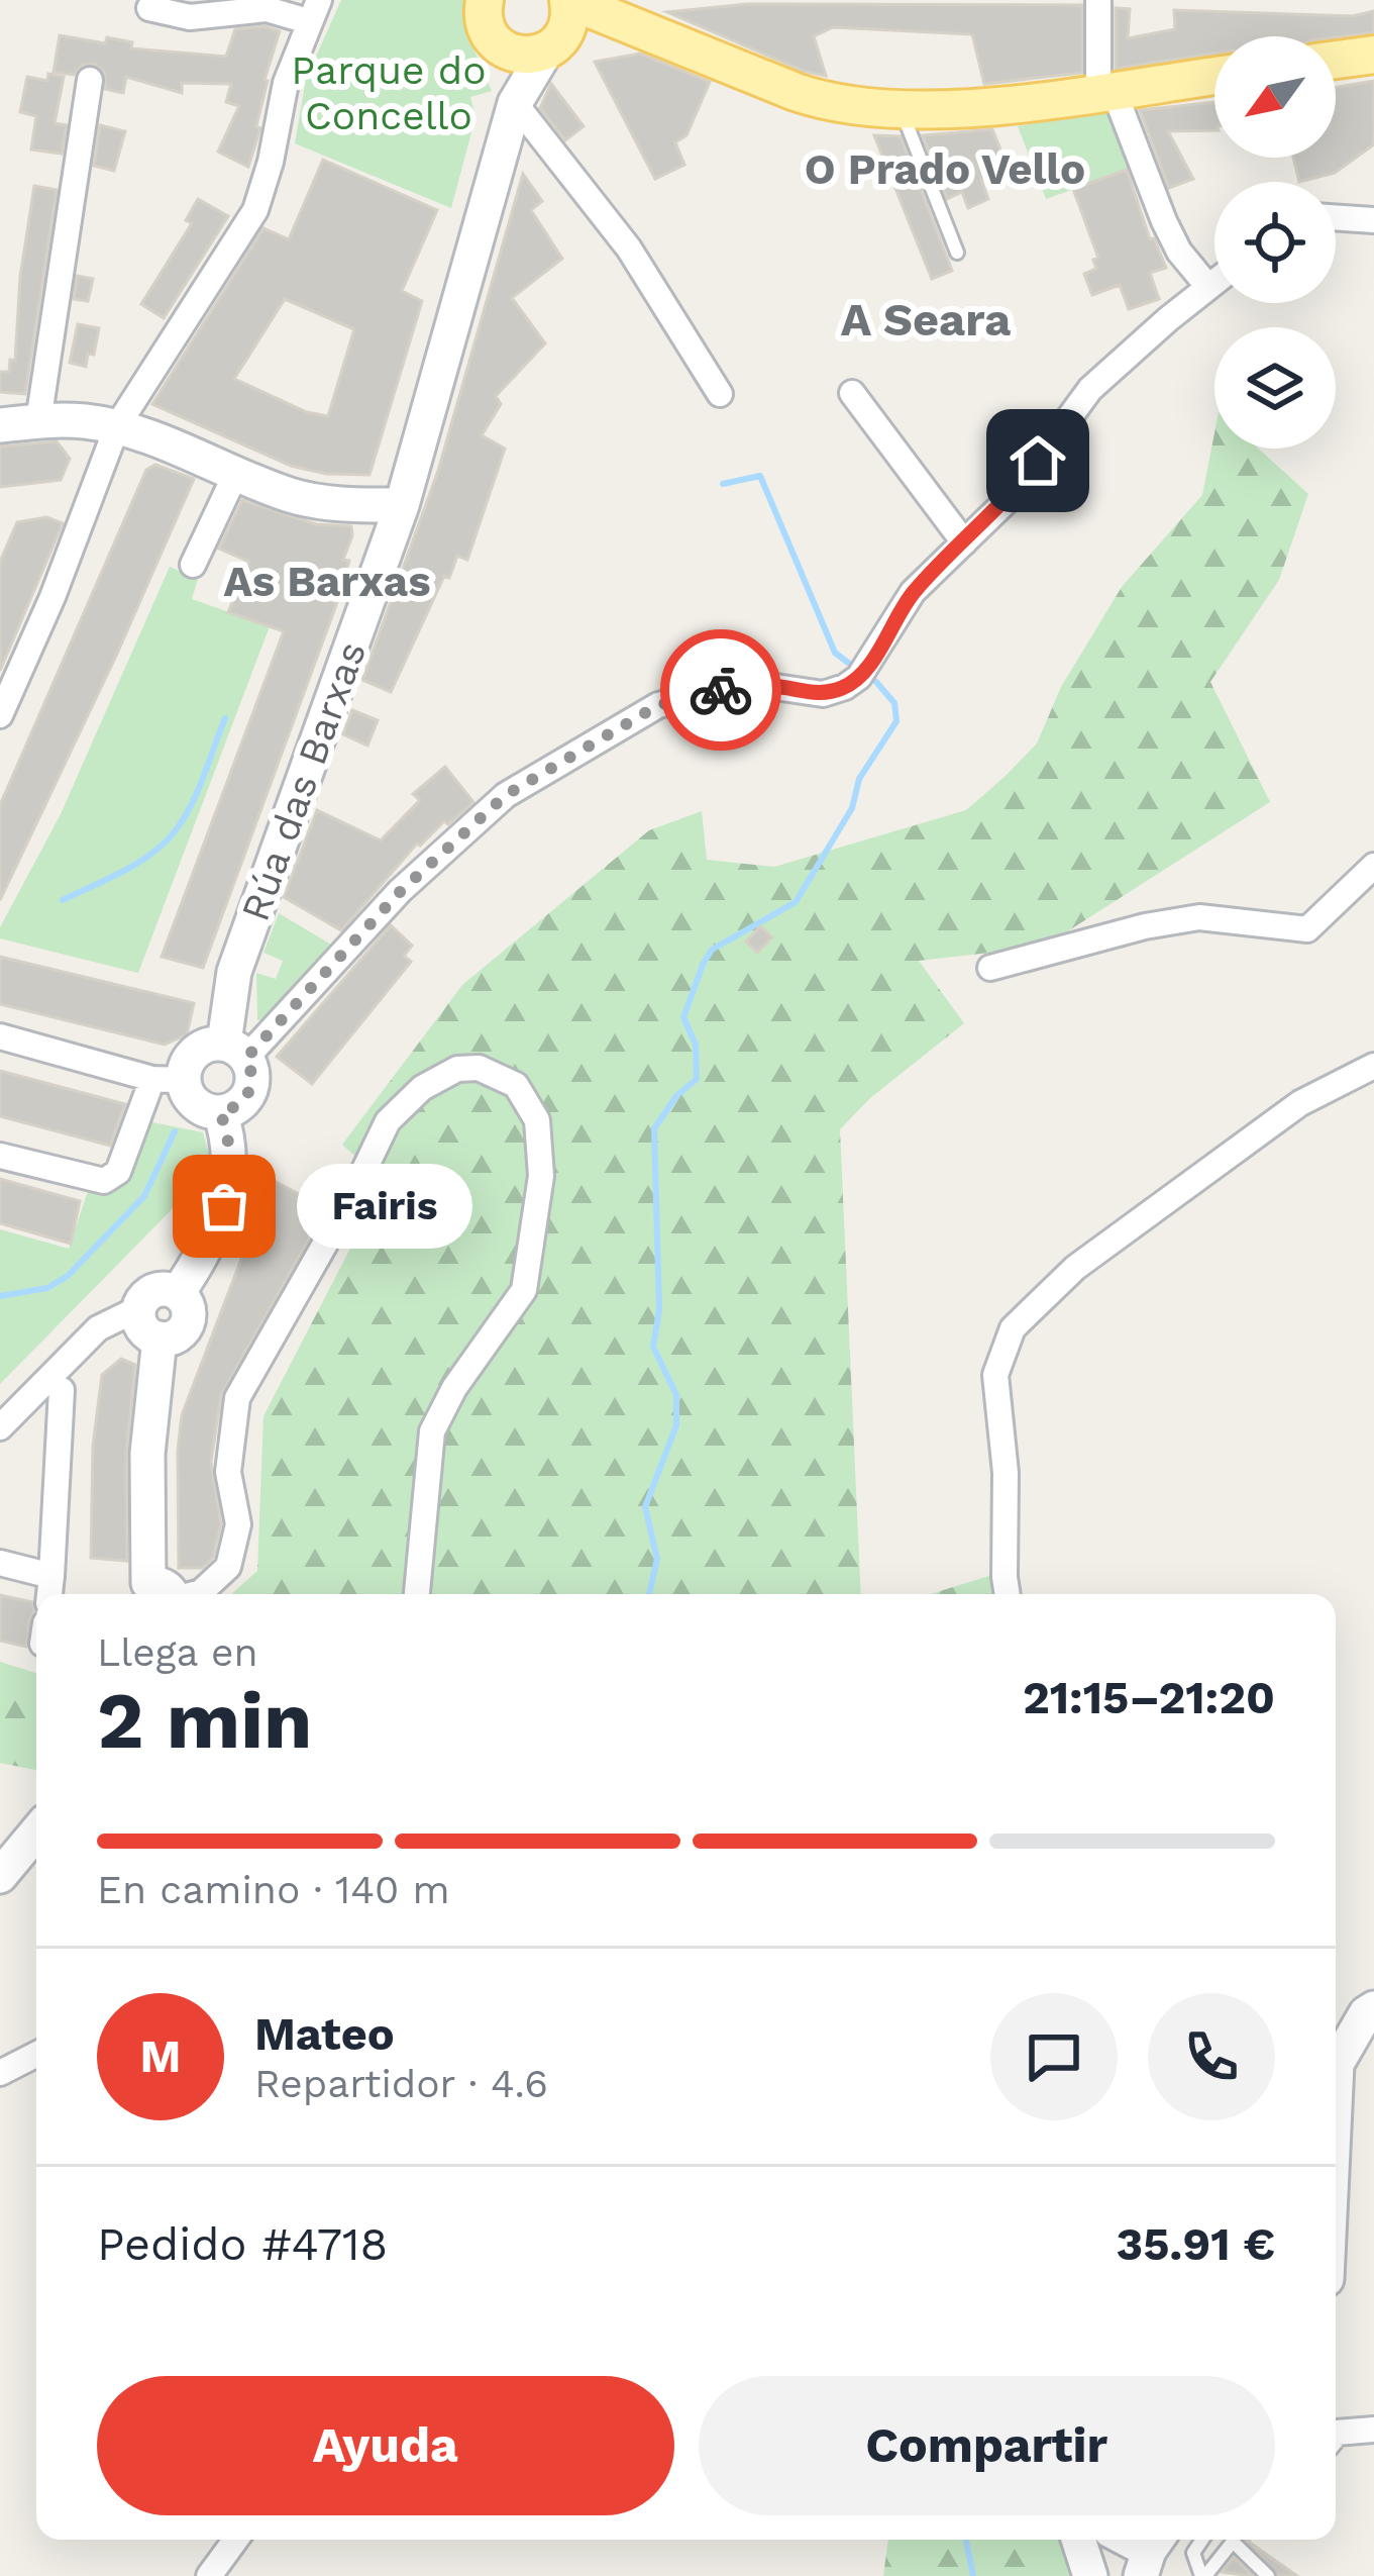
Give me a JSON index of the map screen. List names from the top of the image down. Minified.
{"streets":{"street":["Rúa das Barxas"]},"districts":["O Prado Vello","A Seara","As Barxas"],"parks":["Parque do Concello"],"places":["Fairis"],"north":"bottom left","page":{"bubble":"Fairis","heading":["2 min","Llega en","21:15–21:20"],"panel":["Mateo","Repartidor · 4.6","Pedido #4718","35.91 €"],"bar":"En camino · 140 m","round":"M","buttons":["Ayuda","Compartir"]}}
